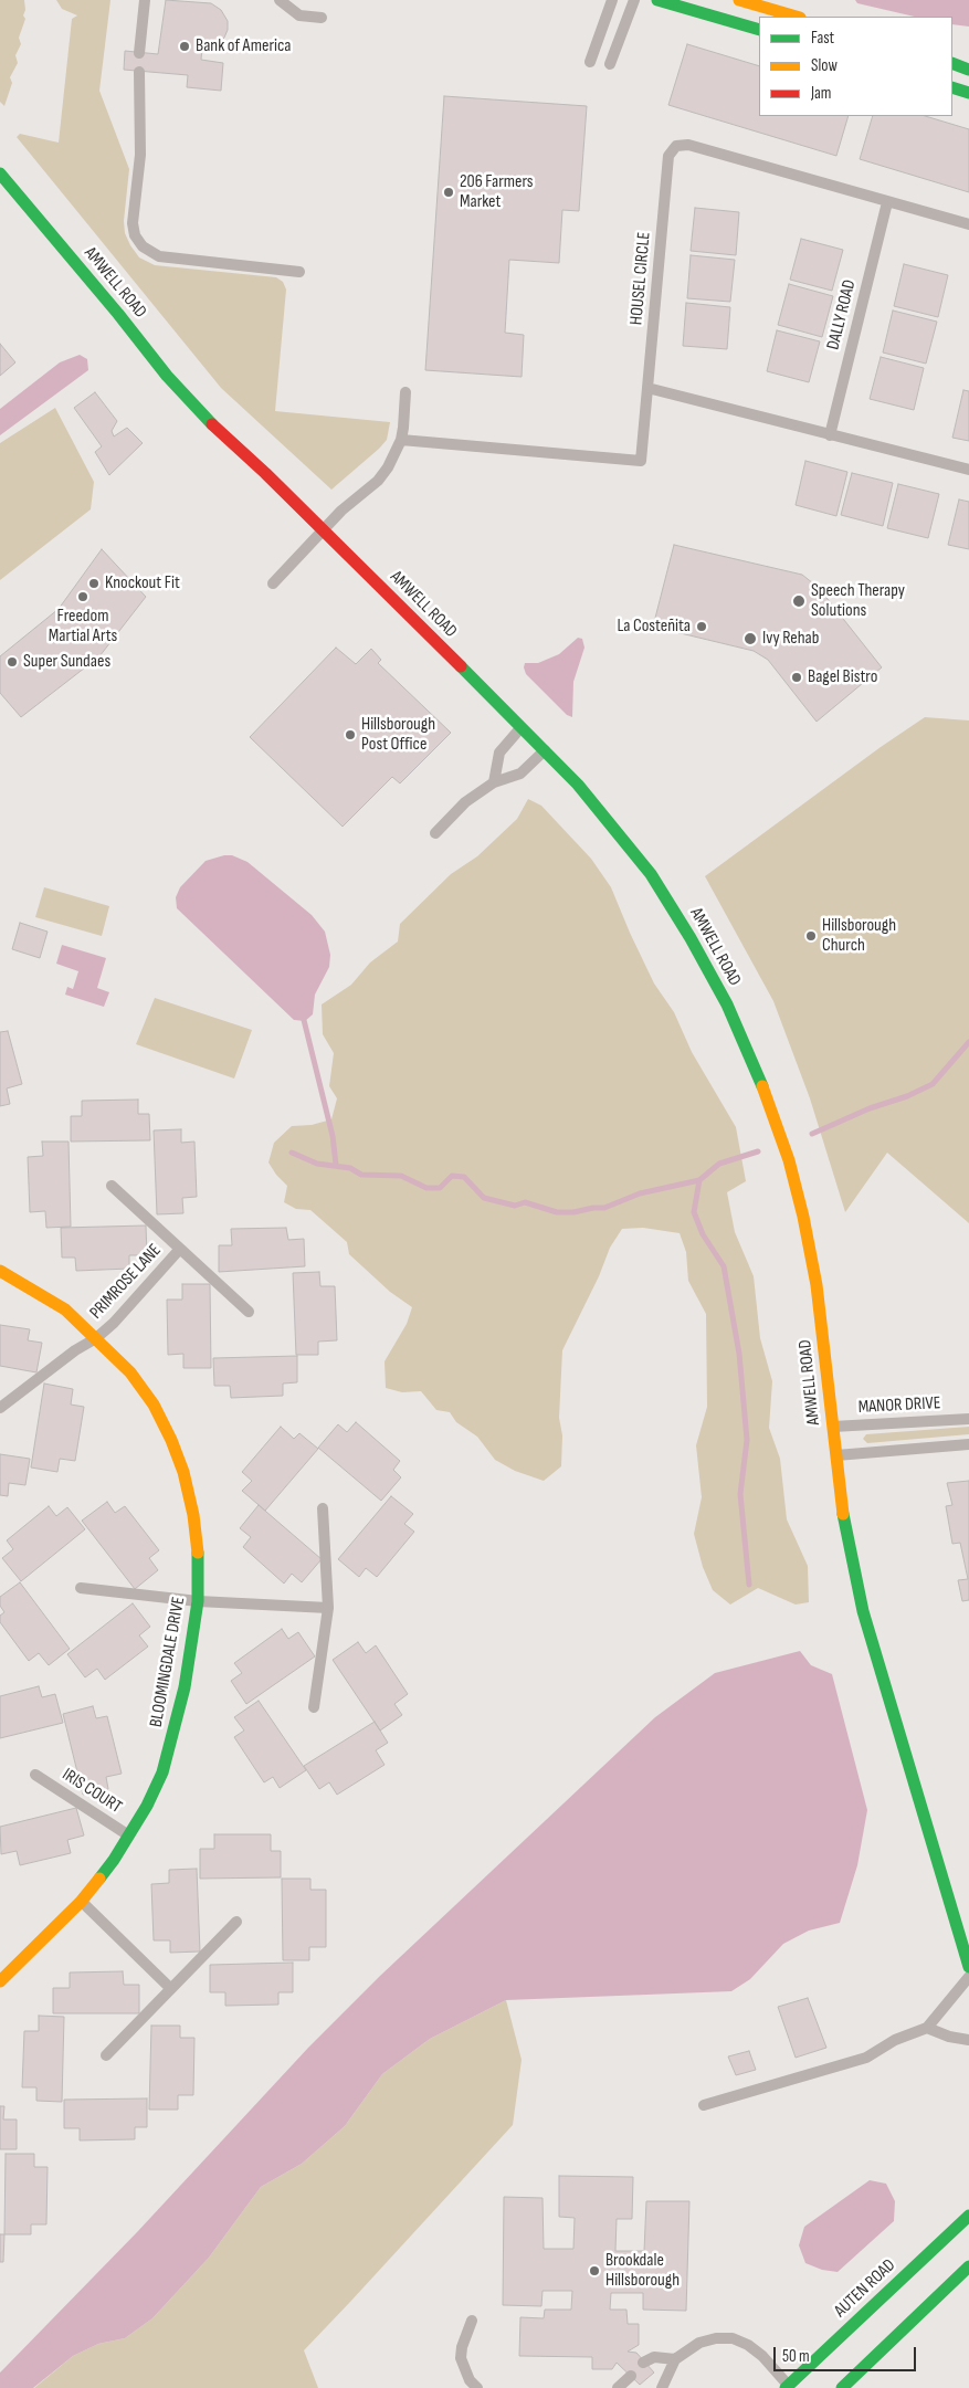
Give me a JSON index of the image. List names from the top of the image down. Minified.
{"streets":{"main road":["AMWELL ROAD","BLOOMINGDALE DRIVE","AUTEN ROAD"],"lane":["HOUSEL CIRCLE","DALLY ROAD","PRIMROSE LANE","MANOR DRIVE","IRIS COURT"]},"crossings":[["HOUSEL CIRCLE","DALLY ROAD"],["AMWELL ROAD","MANOR DRIVE"],["PRIMROSE LANE","BLOOMINGDALE DRIVE"],["BLOOMINGDALE DRIVE","IRIS COURT"]],"places":["Bank of America","206 Farmers Market","Knockout Fit","Freedom Martial Arts","Speech Therapy Solutions","La Costeñita","Ivy Rehab","Super Sundaes","Bagel Bistro","Hillsborough Post Office","Hillsborough Church","Brookdale Hillsborough"],"legend":["Fast","Slow","Jam"],"scale_bar":"50 m"}
